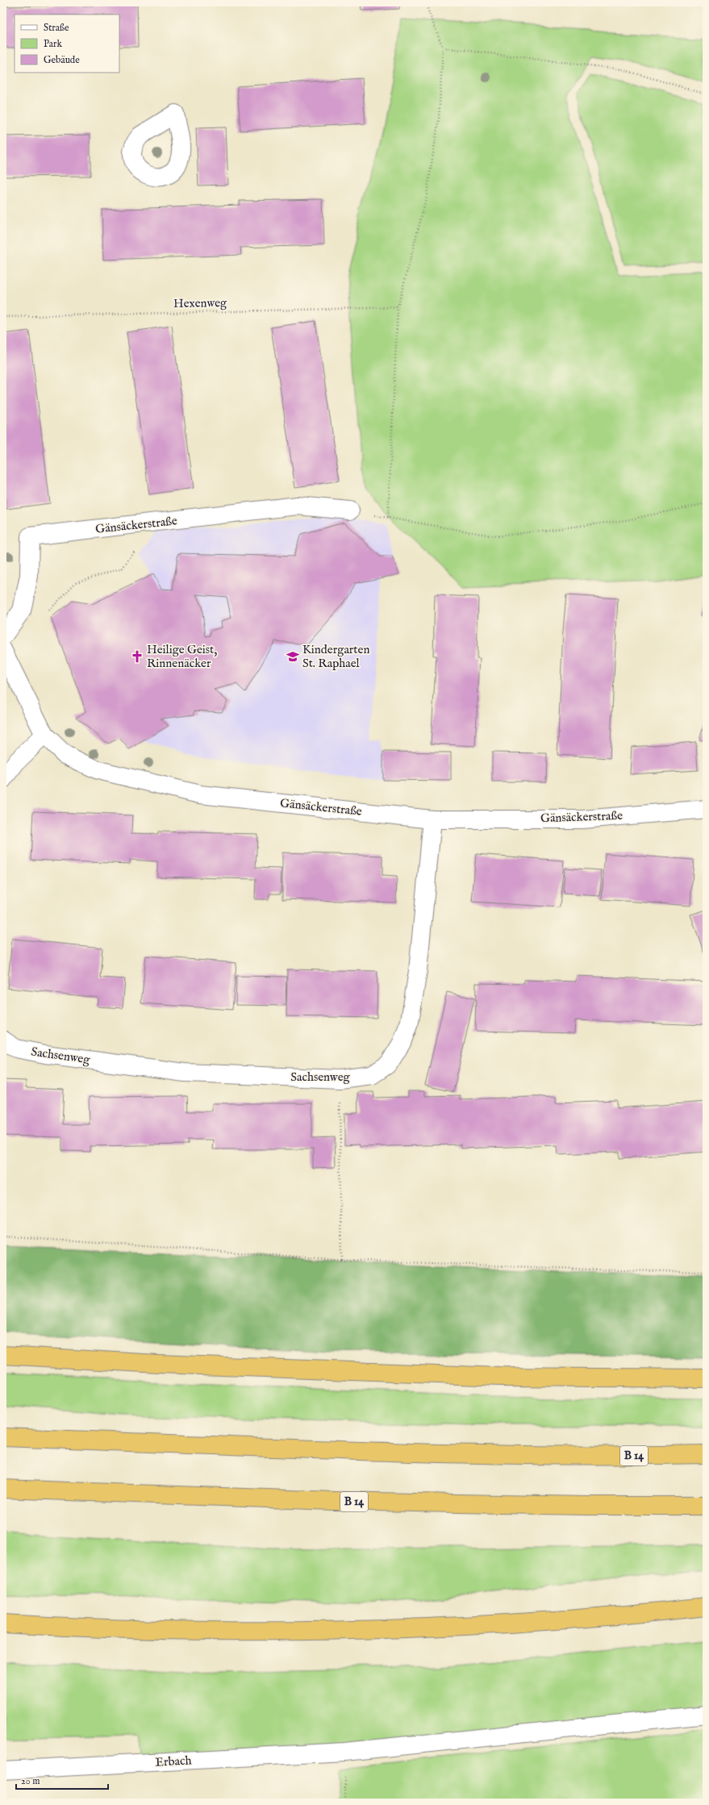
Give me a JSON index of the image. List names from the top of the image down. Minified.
{"streets":{"highway":["B 14"],"street":["Gänsäckerstraße","Sachsenweg","Erbach"],"path":["Hexenweg"]},"crossings":[["Gänsäckerstraße","Sachsenweg"]],"places":{"church":["Heilige Geist, Rinnenäcker"],"school or university":["Kindergarten St. Raphael"]},"legend":["Straße","Park","Gebäude"],"scale_bar":"20 m"}
